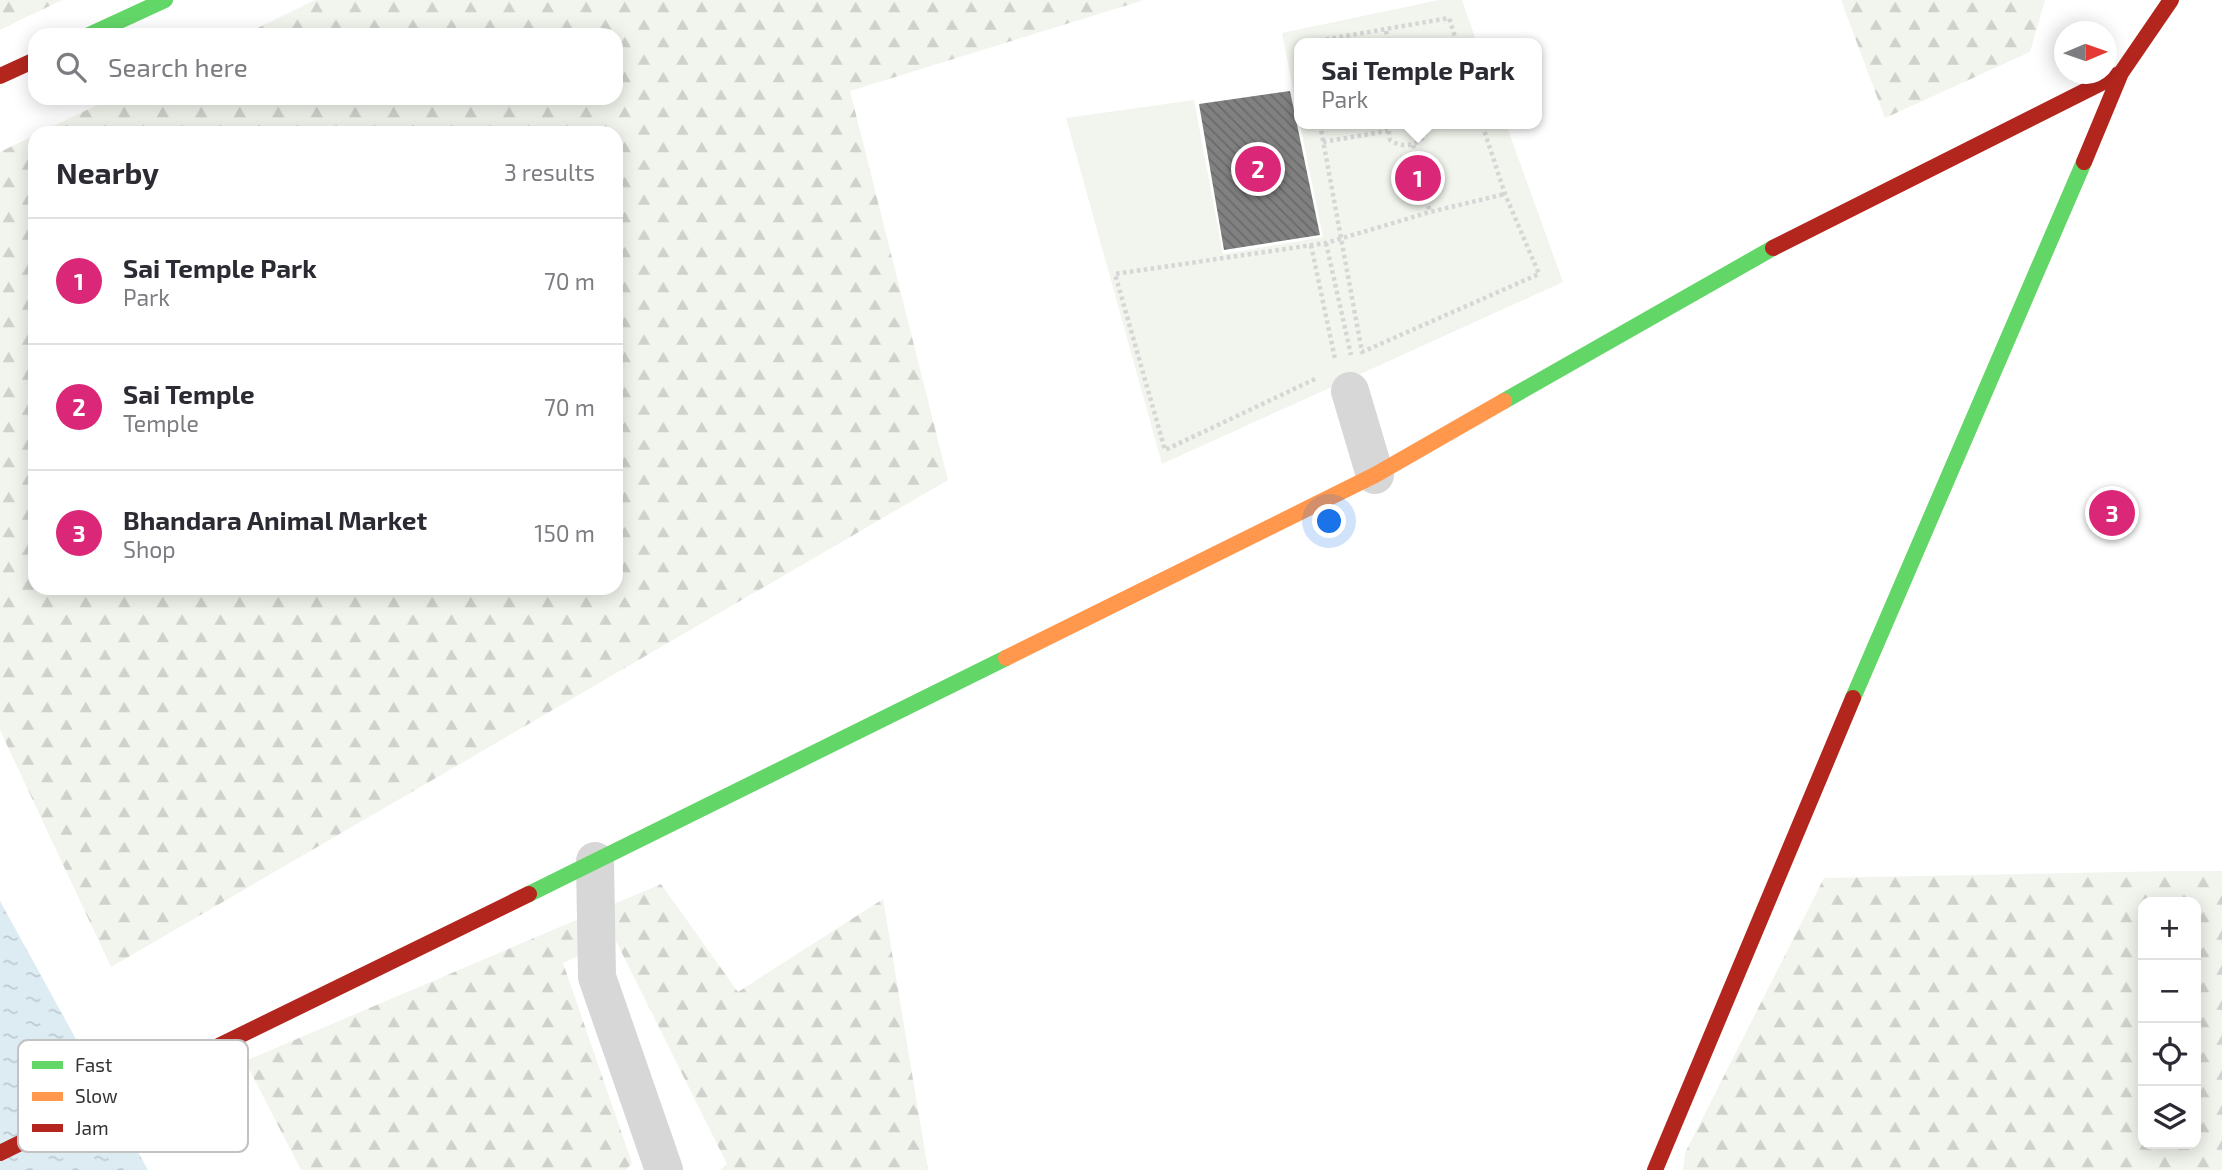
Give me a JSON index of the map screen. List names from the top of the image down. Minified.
{"legend":["Fast","Slow","Jam"],"north":"right","page":{"search":"Search here","popup":["Sai Temple Park","Park"],"heading":["Nearby","3 results"],"pins":["2","1","3"],"list":[{"mark":"1","name":"Sai Temple Park","note":"Park","value":"70 m"},{"mark":"2","name":"Sai Temple","note":"Temple","value":"70 m"},{"mark":"3","name":"Bhandara Animal Market","note":"Shop","value":"150 m"}],"map_buttons":["+","−"]}}
